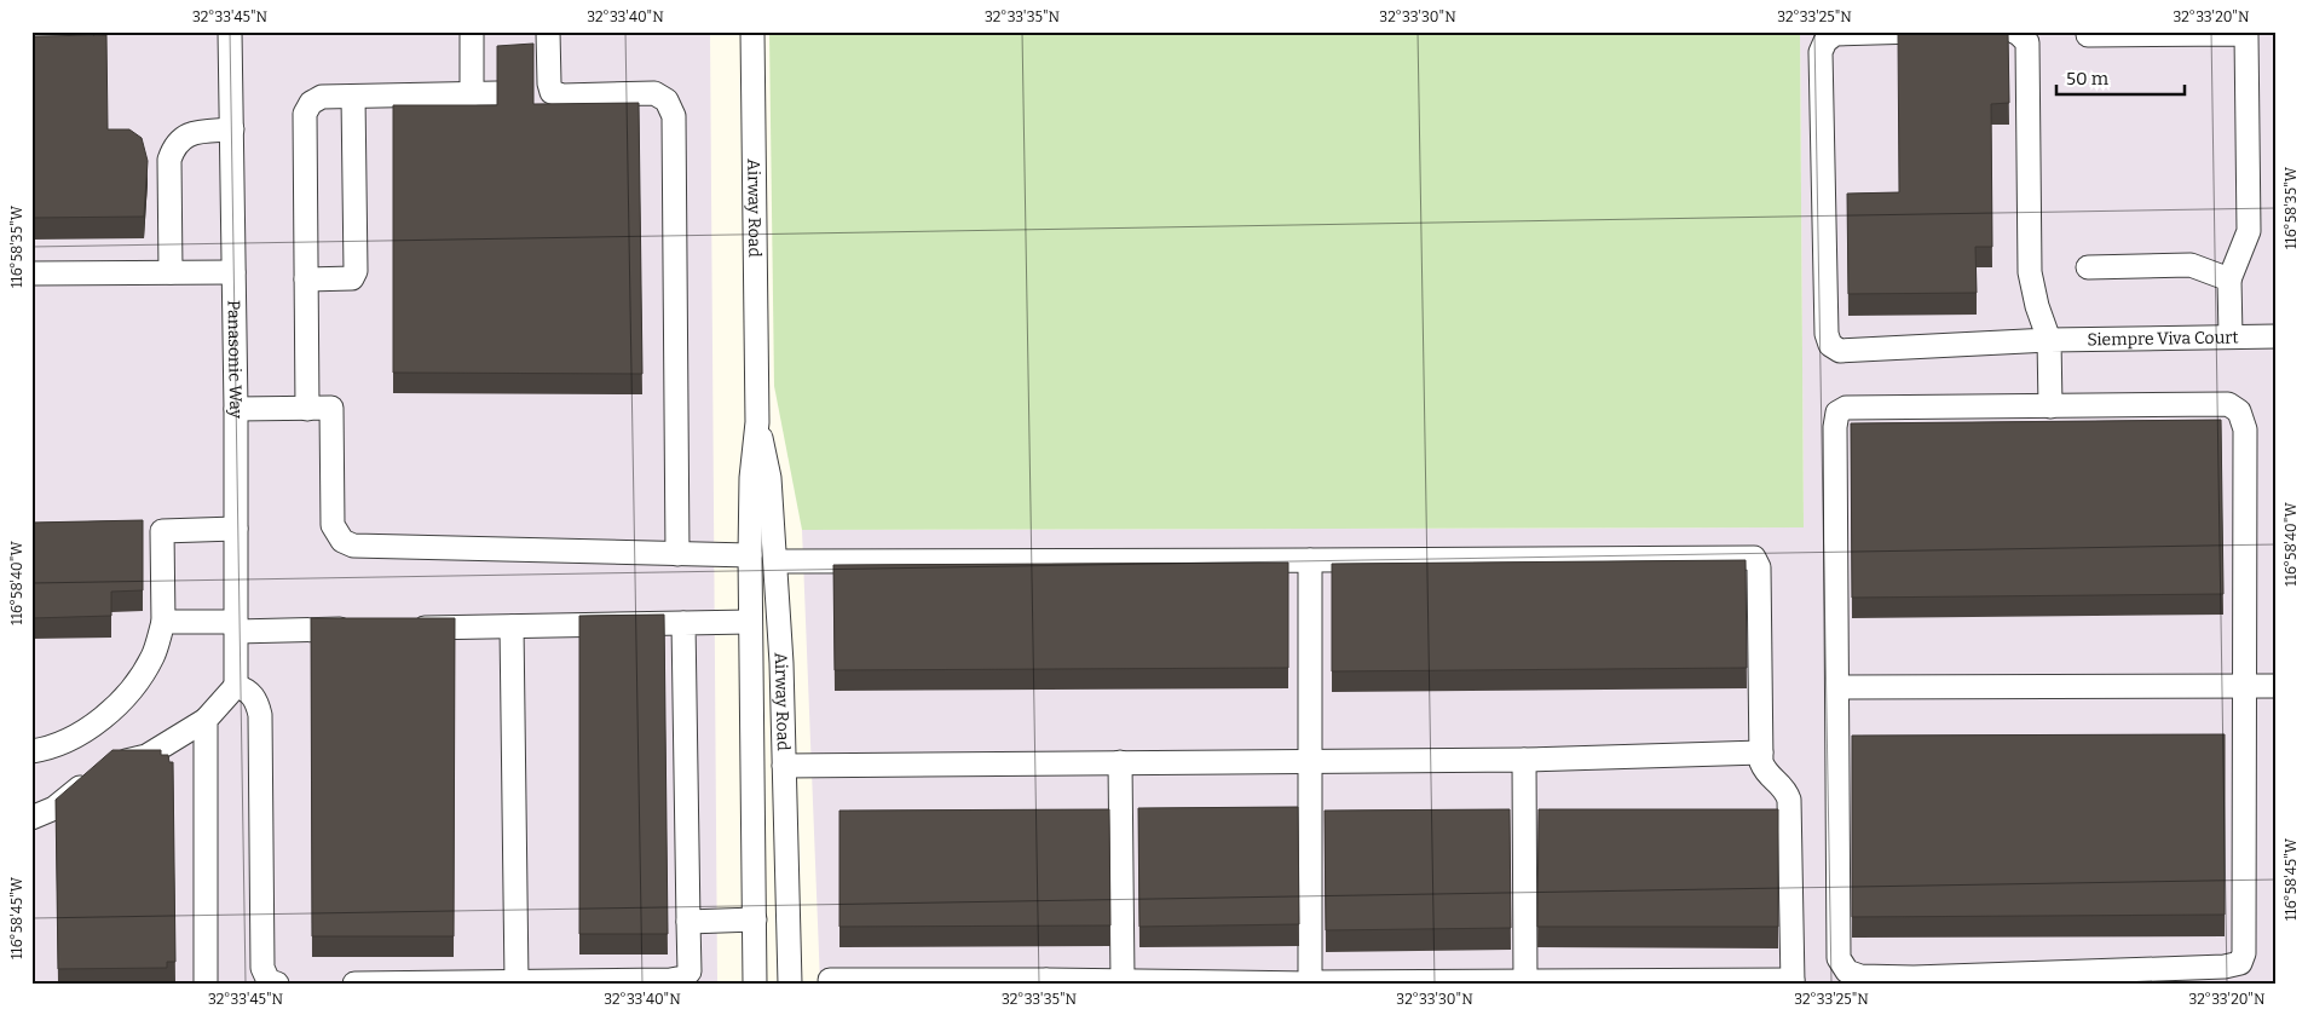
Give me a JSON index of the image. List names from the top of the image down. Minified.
{"streets":{"street":["Airway Road","Siempre Viva Court","Panasonic Way"]},"scale_bar":"50 m","coordinates":["32°33'45\"N","32°33'40\"N","32°33'35\"N","32°33'30\"N","32°33'25\"N","32°33'20\"N","116°58'35\"W","116°58'40\"W","116°58'45\"W"]}
